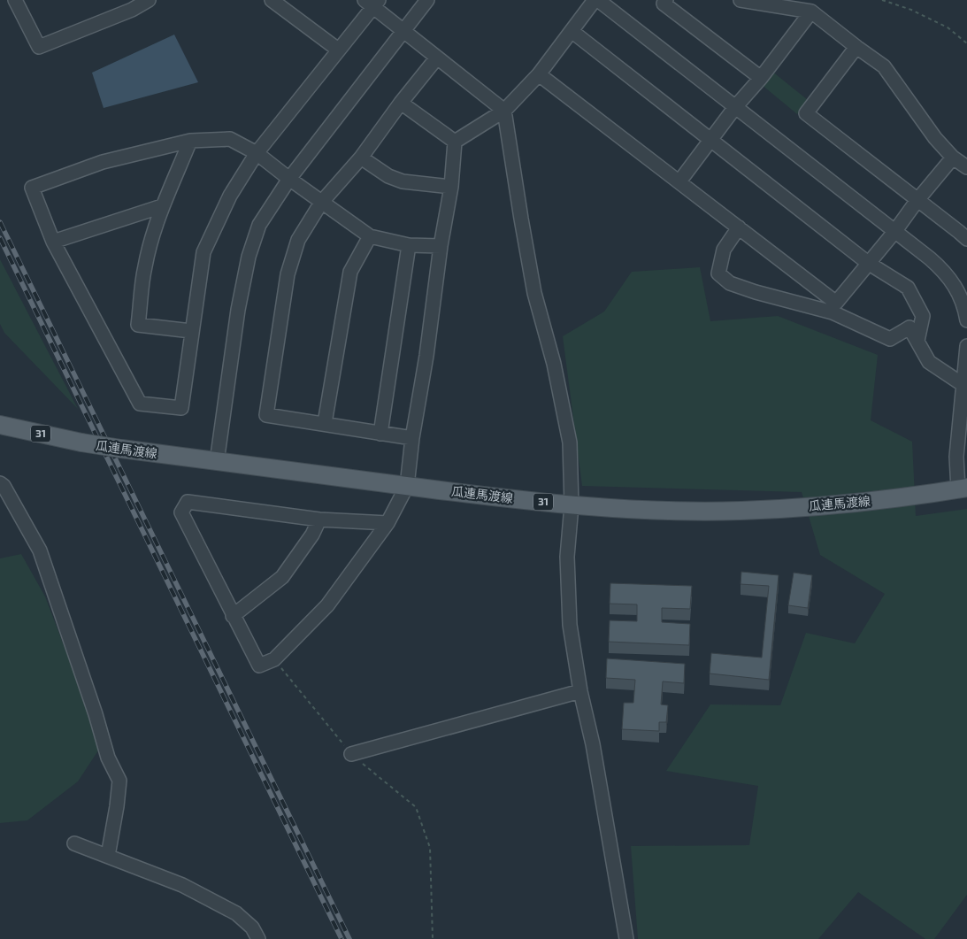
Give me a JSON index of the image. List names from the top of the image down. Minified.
{"streets":{"main road":["31","瓜連馬渡線"]}}
